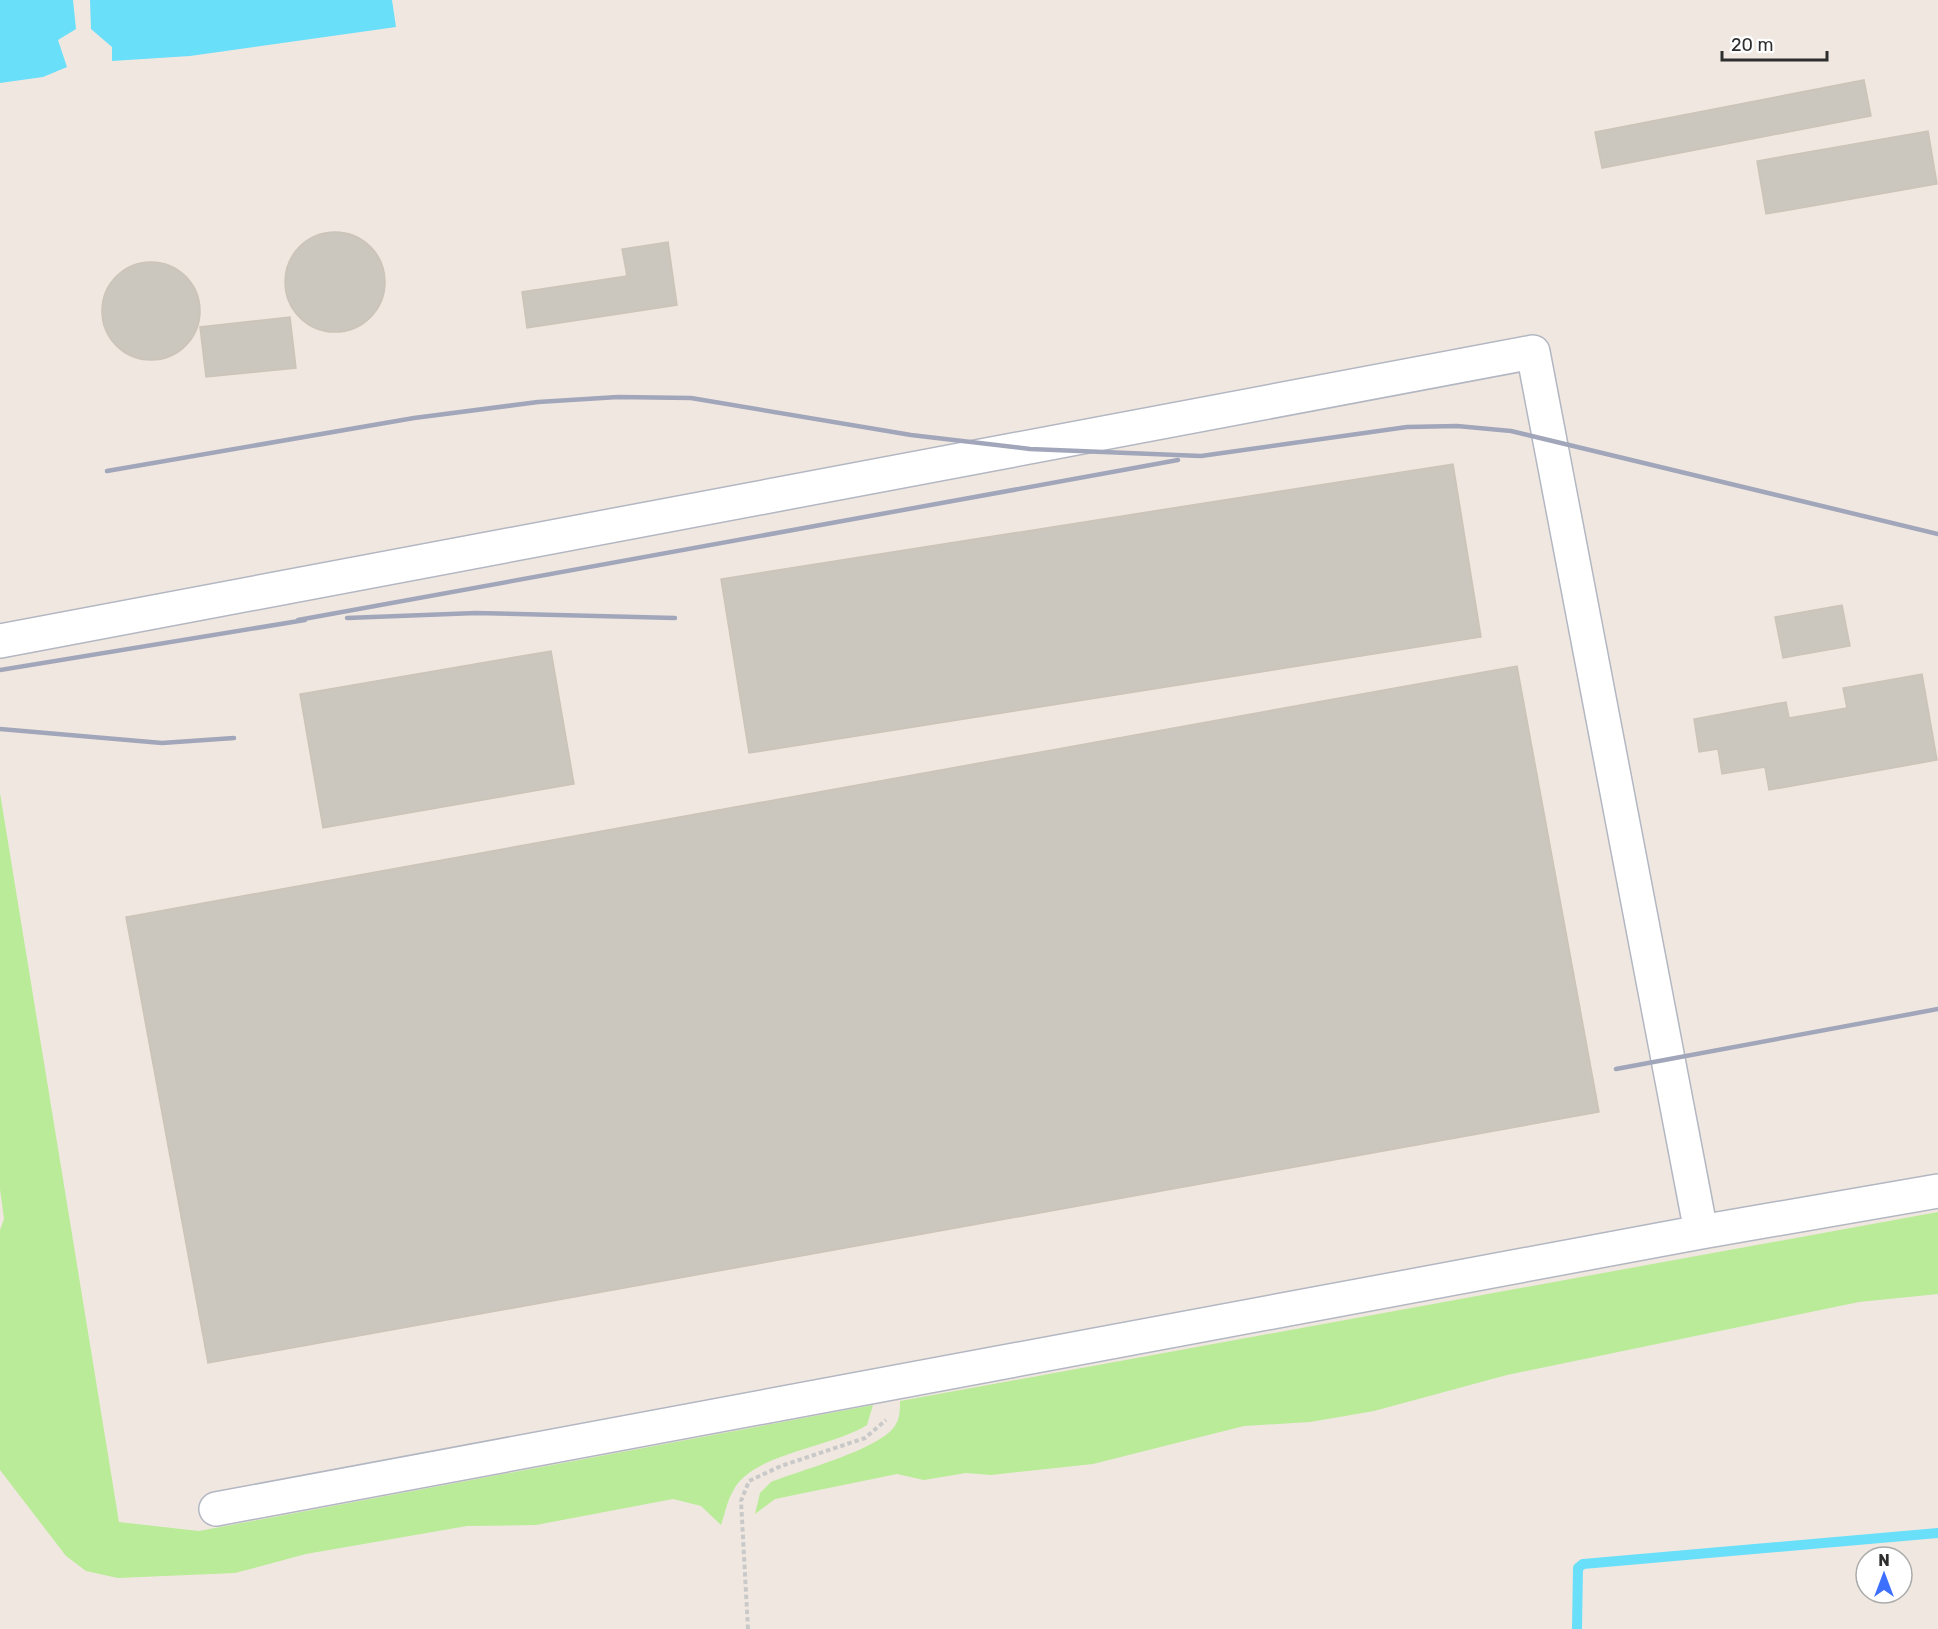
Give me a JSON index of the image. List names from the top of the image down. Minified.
{"scale_bar":"20 m","north":"top"}
